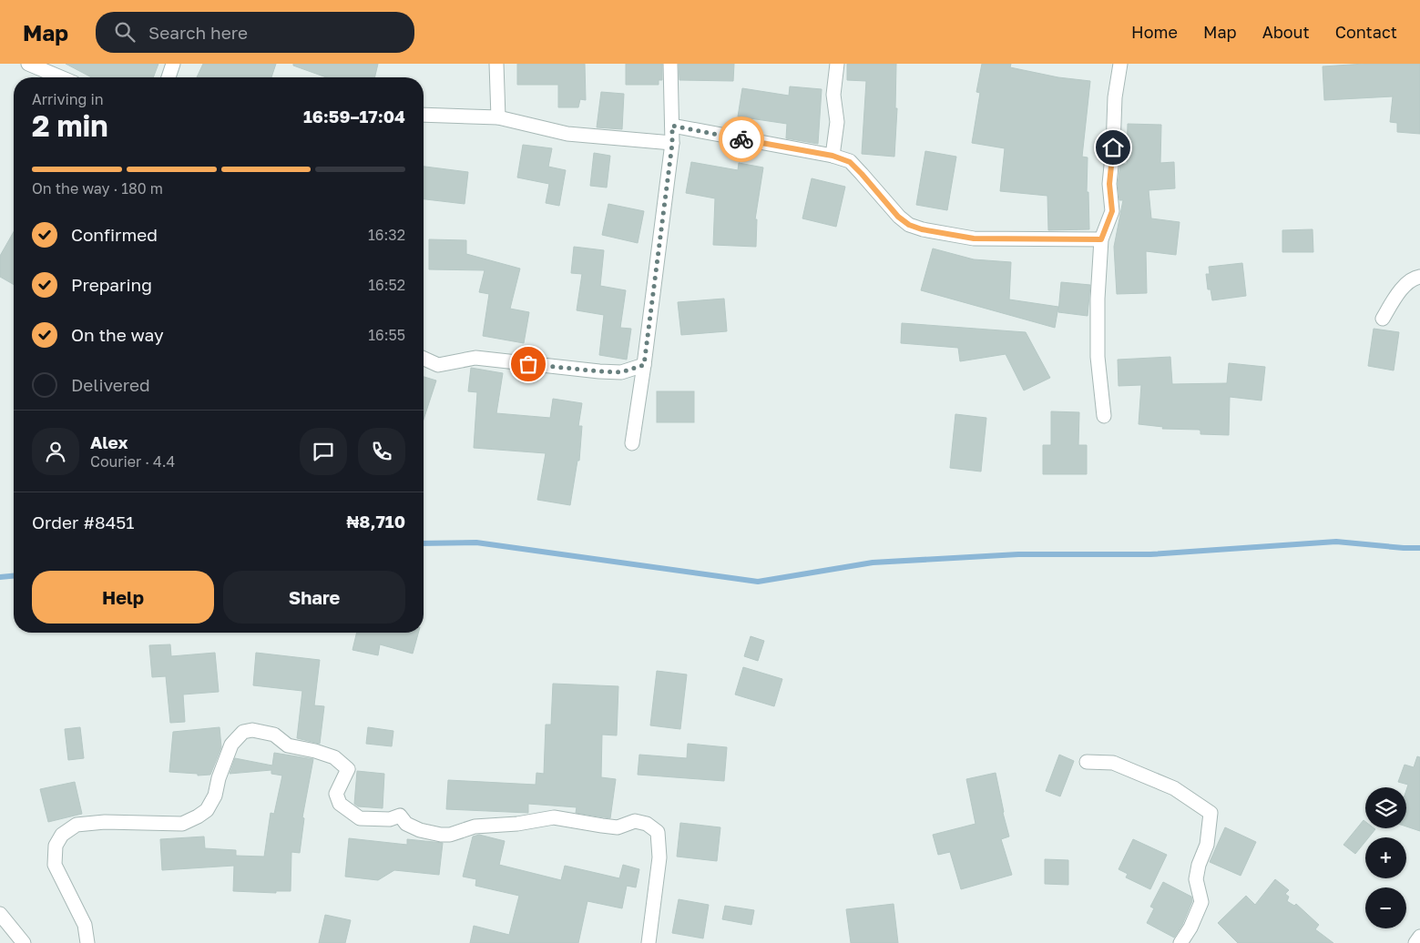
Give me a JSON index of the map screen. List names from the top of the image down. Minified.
{"page":{"header":"Map","search":"Search here","nav":["Home","Map","About","Contact"],"heading":["2 min","Arriving in","16:59–17:04"],"panel":["Alex","Courier · 4.4","Order #8451","₦8,710"],"bar":"On the way · 180 m","list":[["Confirmed","16:32"],["Preparing","16:52"],["On the way","16:55"],"Delivered"],"buttons":["Help","Share"],"map_buttons":["+","−"]}}
